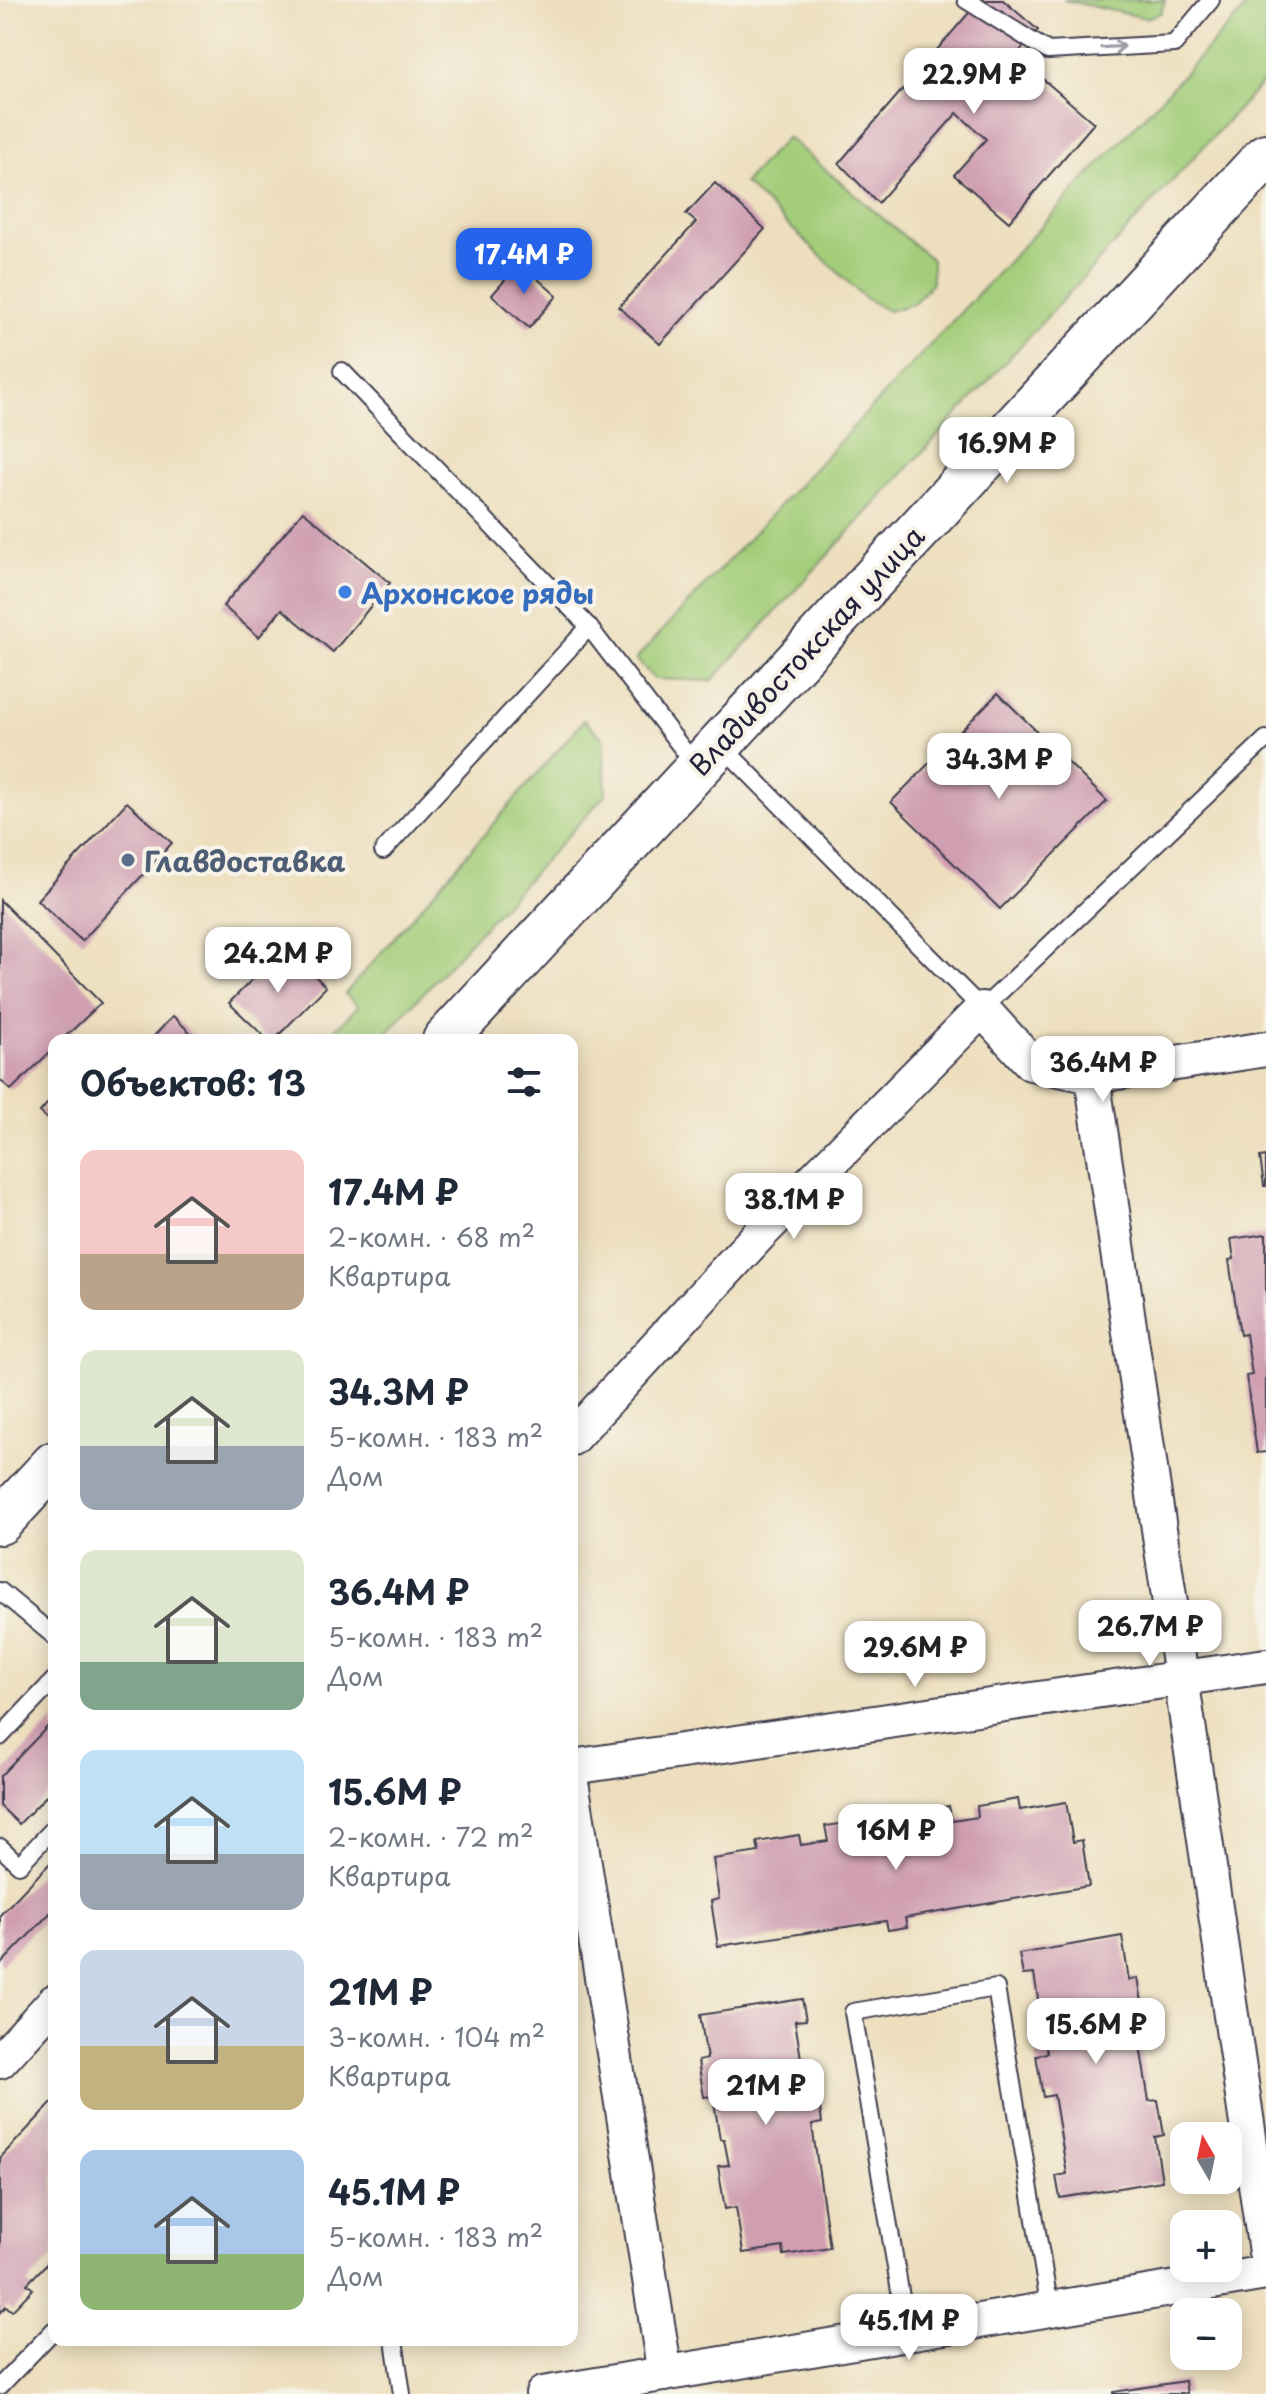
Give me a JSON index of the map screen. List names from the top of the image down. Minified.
{"streets":{"main road":["Владивостокская улица"]},"places":["Архонское ряды","Главдоставка"],"north":"top","page":{"price":["22.9M ₽","17.4M ₽","16.9M ₽","34.3M ₽","24.2M ₽","36.4M ₽","38.1M ₽","26.7M ₽","29.6M ₽","16M ₽","15.6M ₽","21M ₽","45.1M ₽"],"heading":"Объектов: 13","list":[{"name":"17.4M ₽","note":"2-комн. · 68 m² · Квартира"},{"name":"34.3M ₽","note":"5-комн. · 183 m² · Дом"},{"name":"36.4M ₽","note":"5-комн. · 183 m² · Дом"},{"name":"15.6M ₽","note":"2-комн. · 72 m² · Квартира"},{"name":"21M ₽","note":"3-комн. · 104 m² · Квартира"},{"name":"45.1M ₽","note":"5-комн. · 183 m² · Дом"}],"map_buttons":["+","−"]}}
